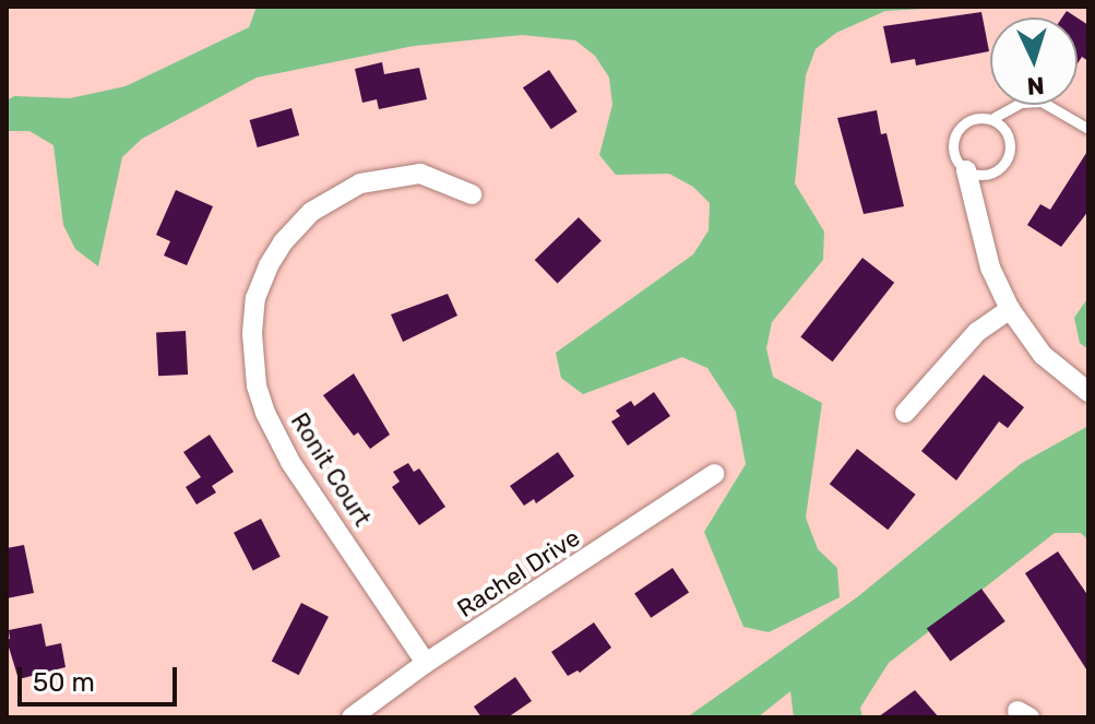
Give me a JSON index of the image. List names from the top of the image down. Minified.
{"streets":{"street":["Ronit Court","Rachel Drive"]},"crossings":[["Ronit Court","Rachel Drive"]],"scale_bar":"50 m","north":"bottom"}
